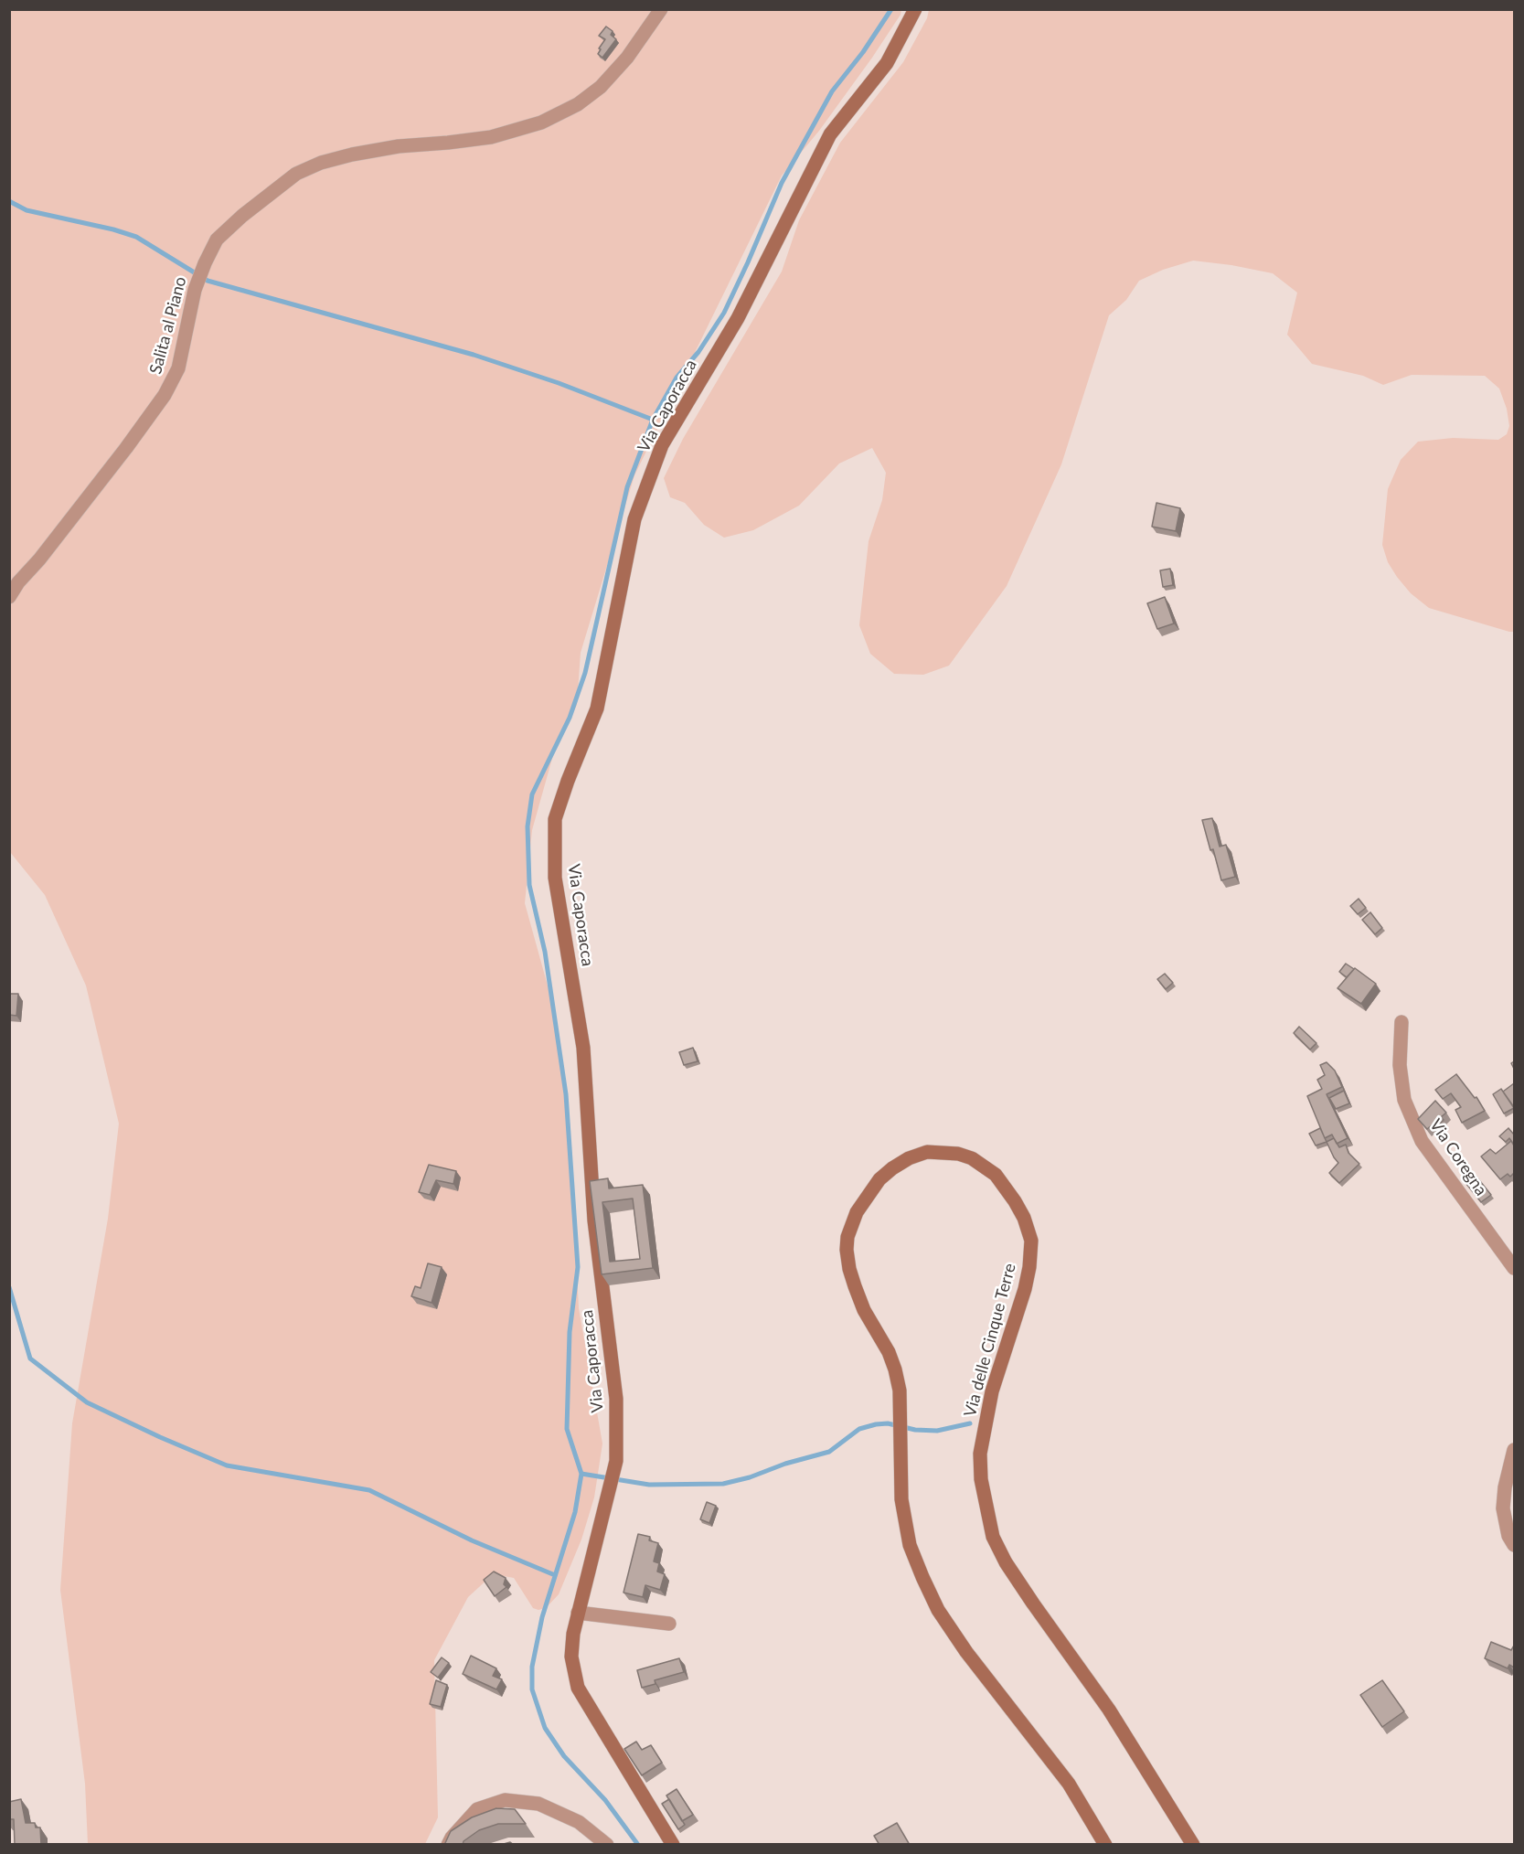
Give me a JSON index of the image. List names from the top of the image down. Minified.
{"streets":{"street":["Salita al Piano","Via Caporacca","Via Coregna","Via delle Cinque Terre"]}}
